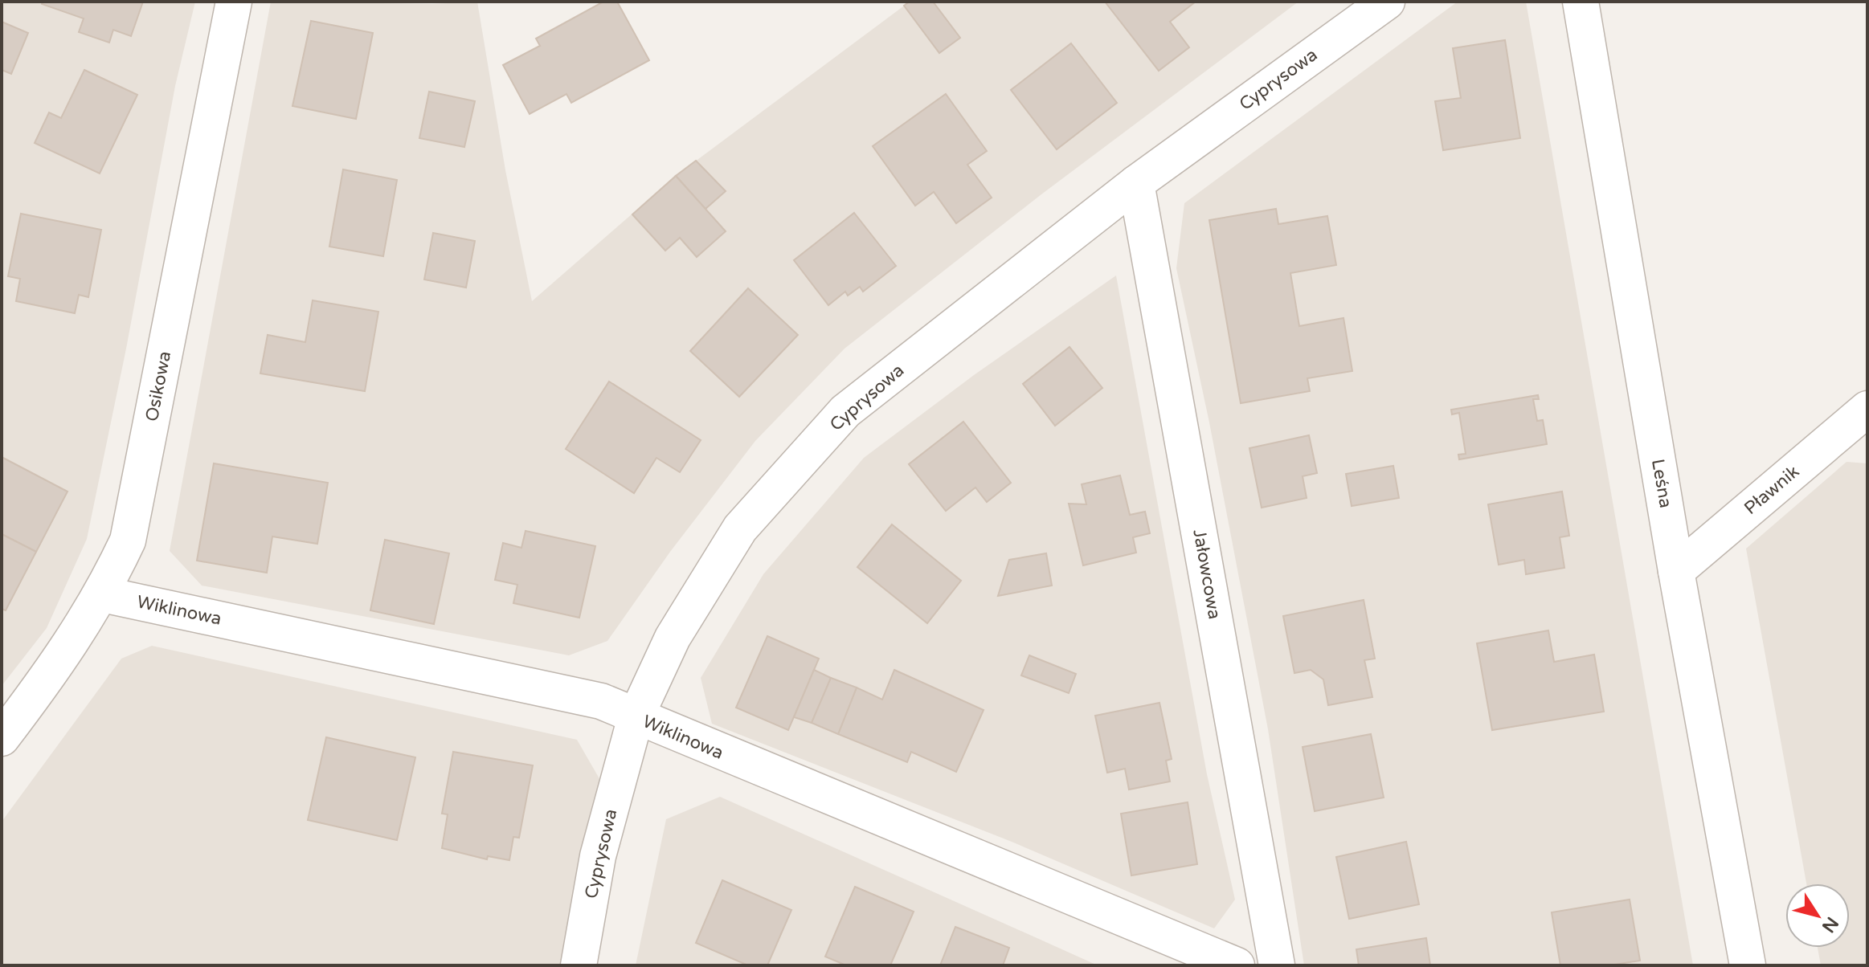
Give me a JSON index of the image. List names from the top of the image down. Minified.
{"streets":{"street":["Cyprysowa","Osikowa","Leśna","Pławnik","Jałowcowa","Wiklinowa"]},"crossings":[["Cyprysowa","Jałowcowa"],["Cyprysowa","Wiklinowa"],["Osikowa","Wiklinowa"],["Leśna","Pławnik"]],"north":"bottom right"}
